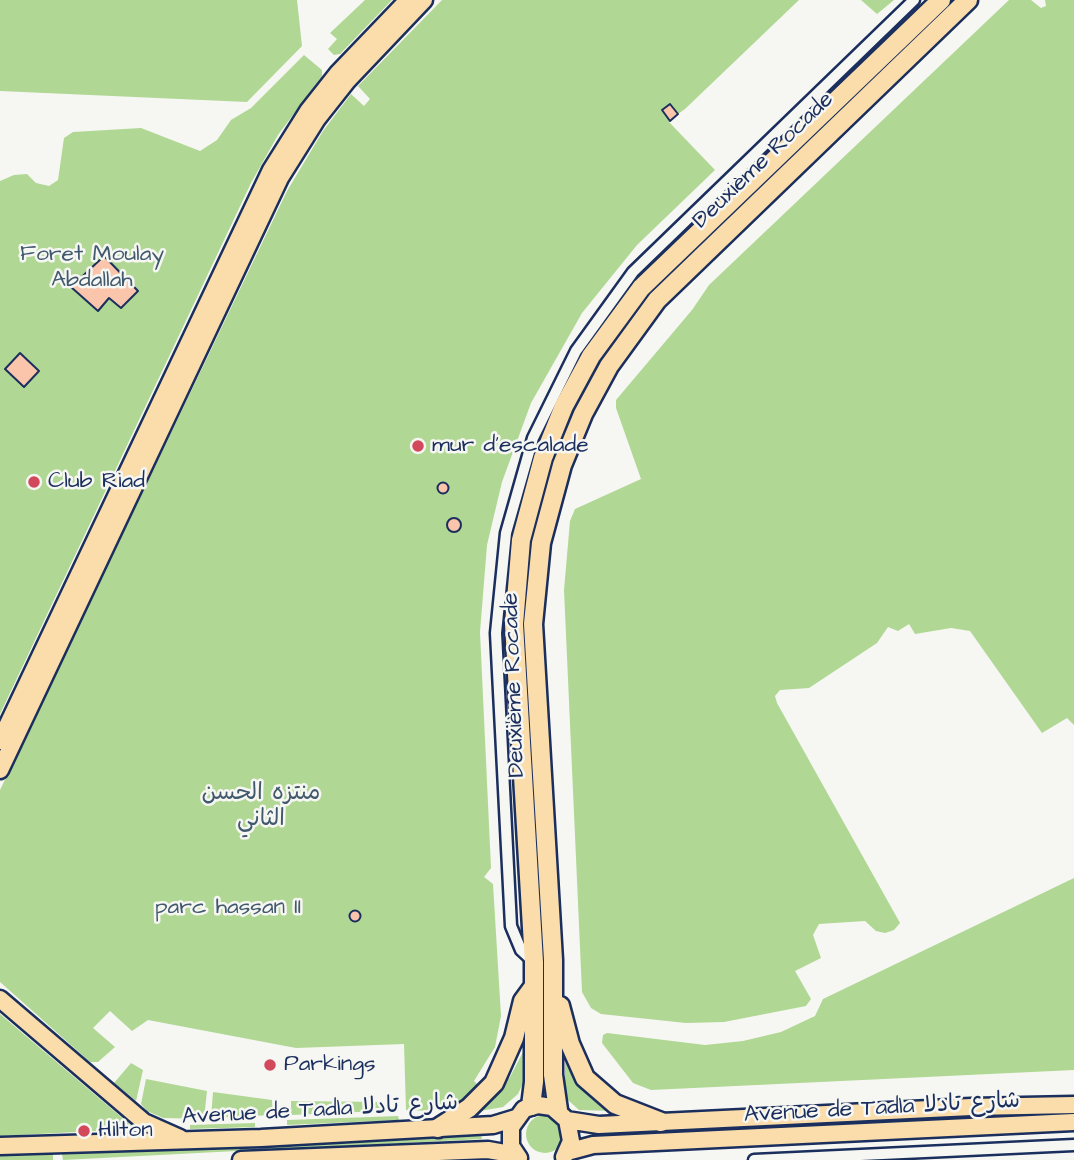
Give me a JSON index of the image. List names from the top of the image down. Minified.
{"streets":{"highway":["Deuxième Rocade"],"main road":["Avenue de Tadla شارع تادلا"]},"crossings":[["Deuxième Rocade","Avenue de Tadla شارع تادلا"]],"parks":["Foret Moulay Abdallah","منتزه الحسن الثاني","parc hassan II"],"places":["mur d'escalade","Club Riad","Parkings","Hilton"]}
